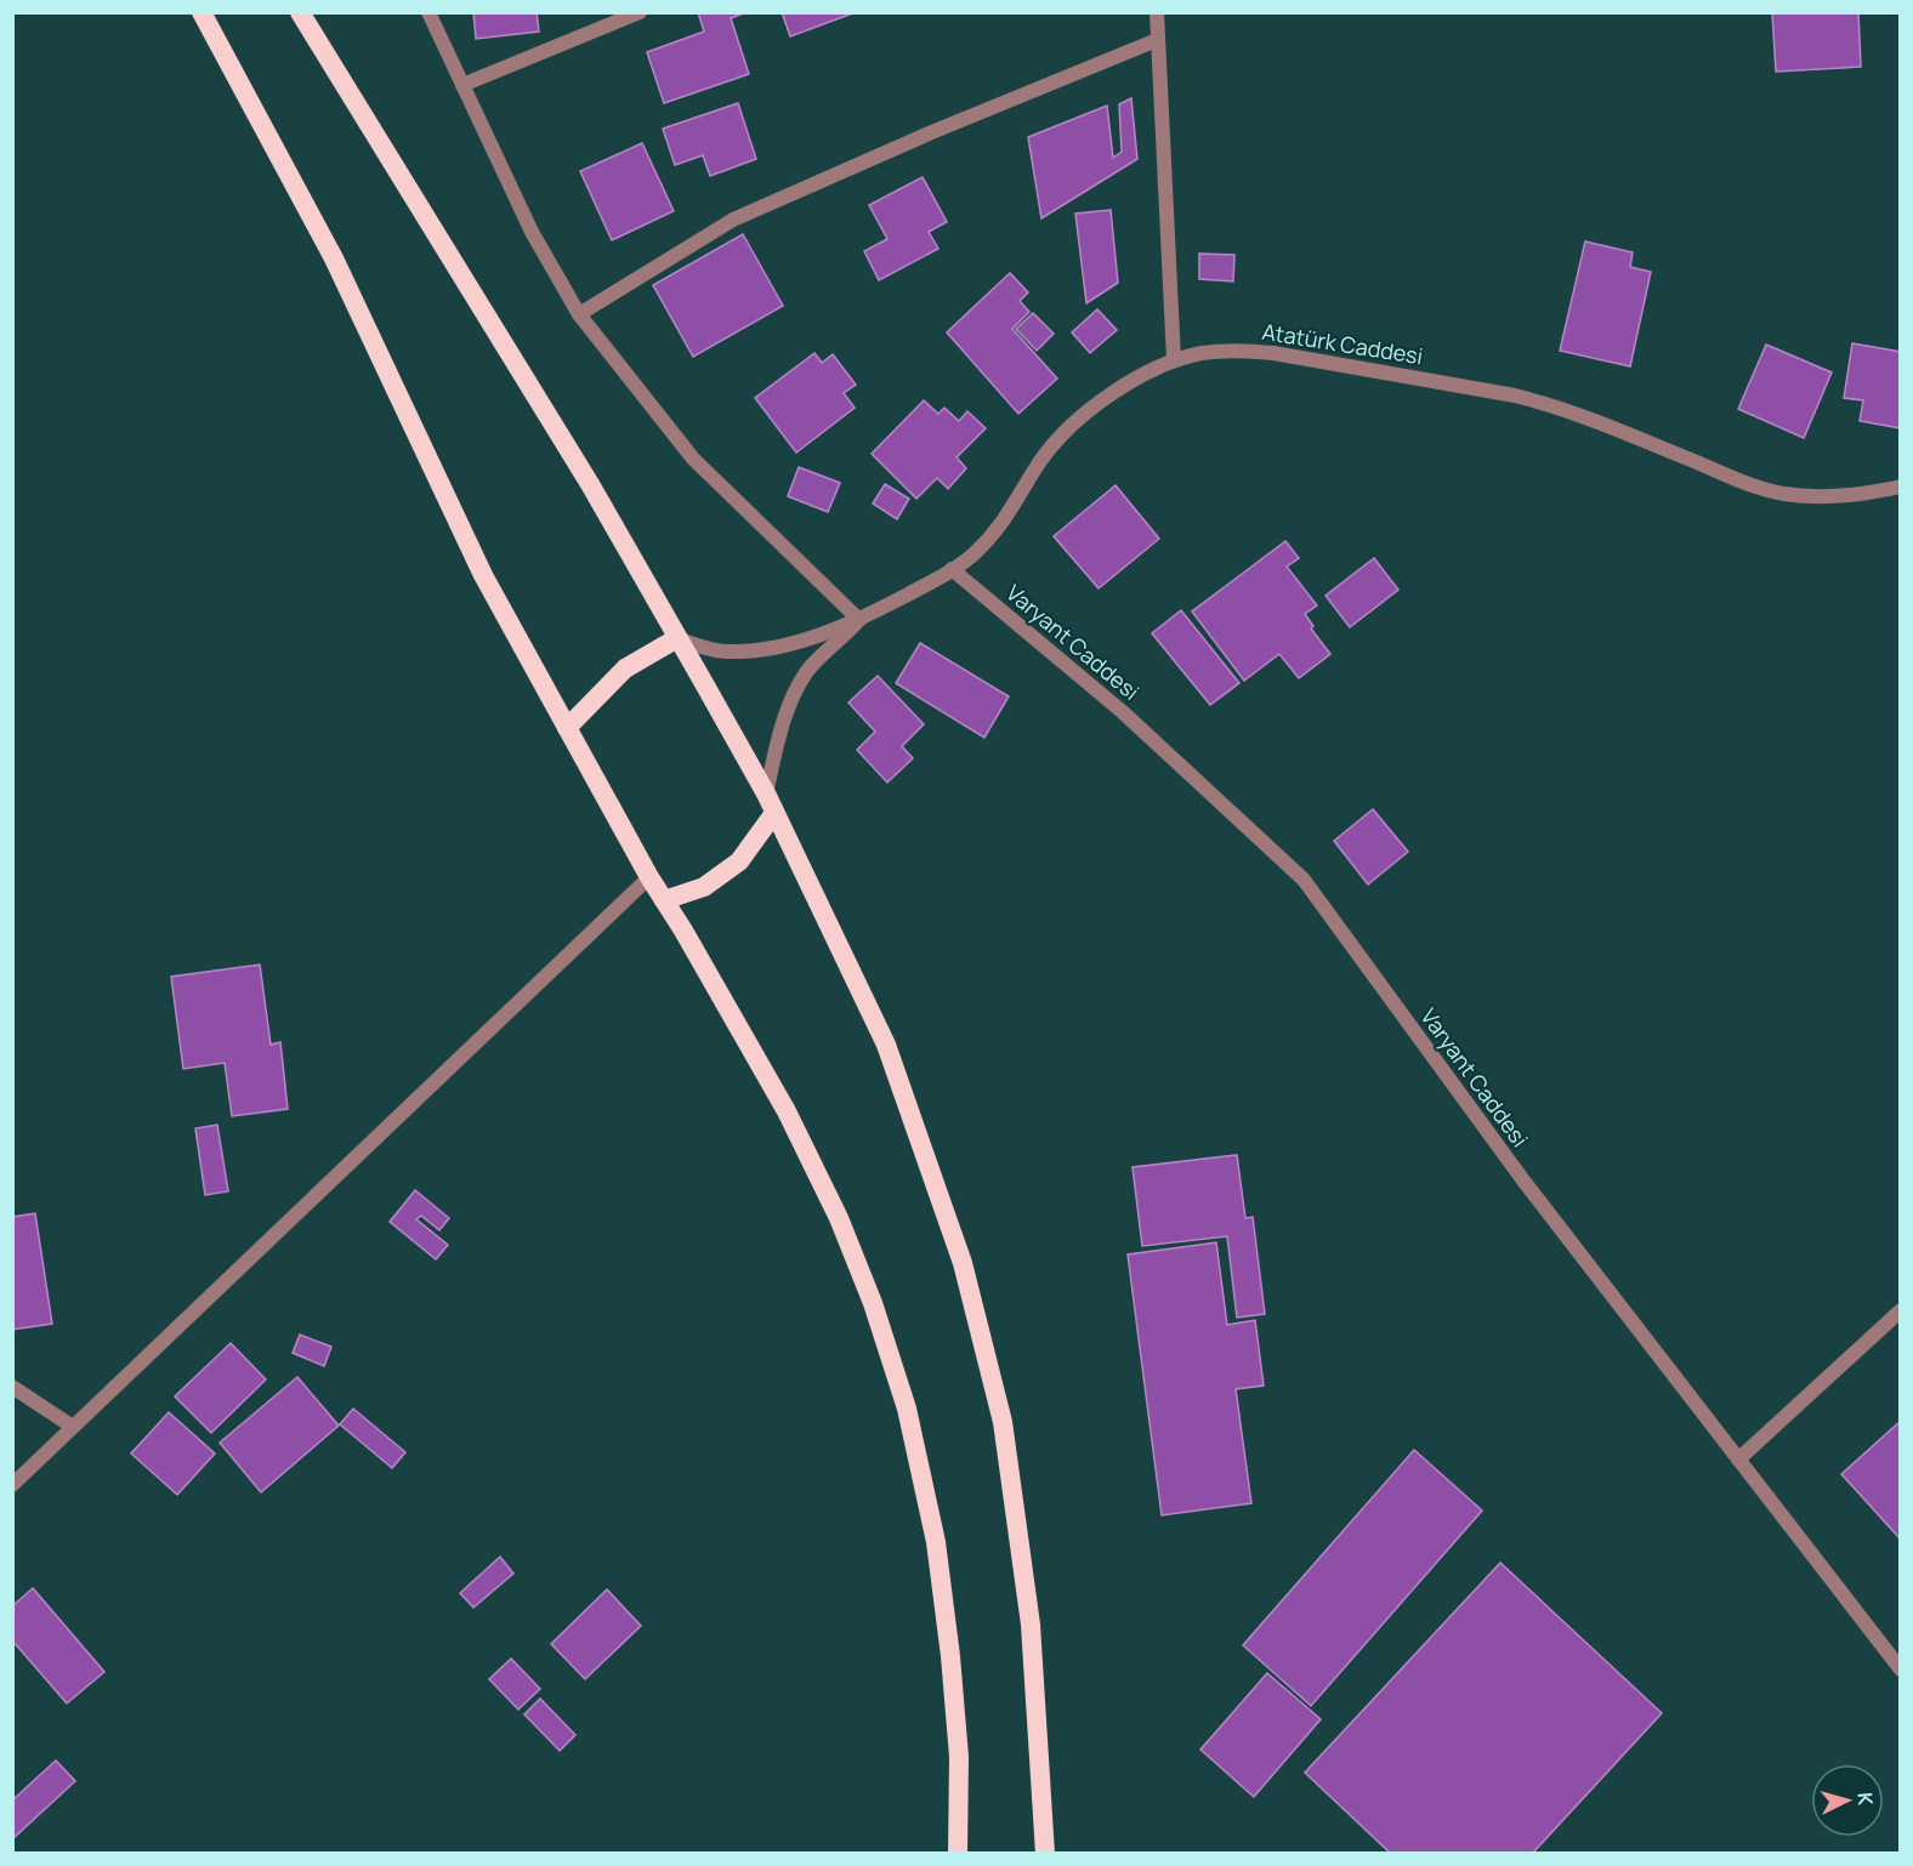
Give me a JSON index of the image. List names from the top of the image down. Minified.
{"streets":{"street":["Atatürk Caddesi","Varyant Caddesi"]},"crossings":[["Atatürk Caddesi","Varyant Caddesi"]],"north":"right"}
